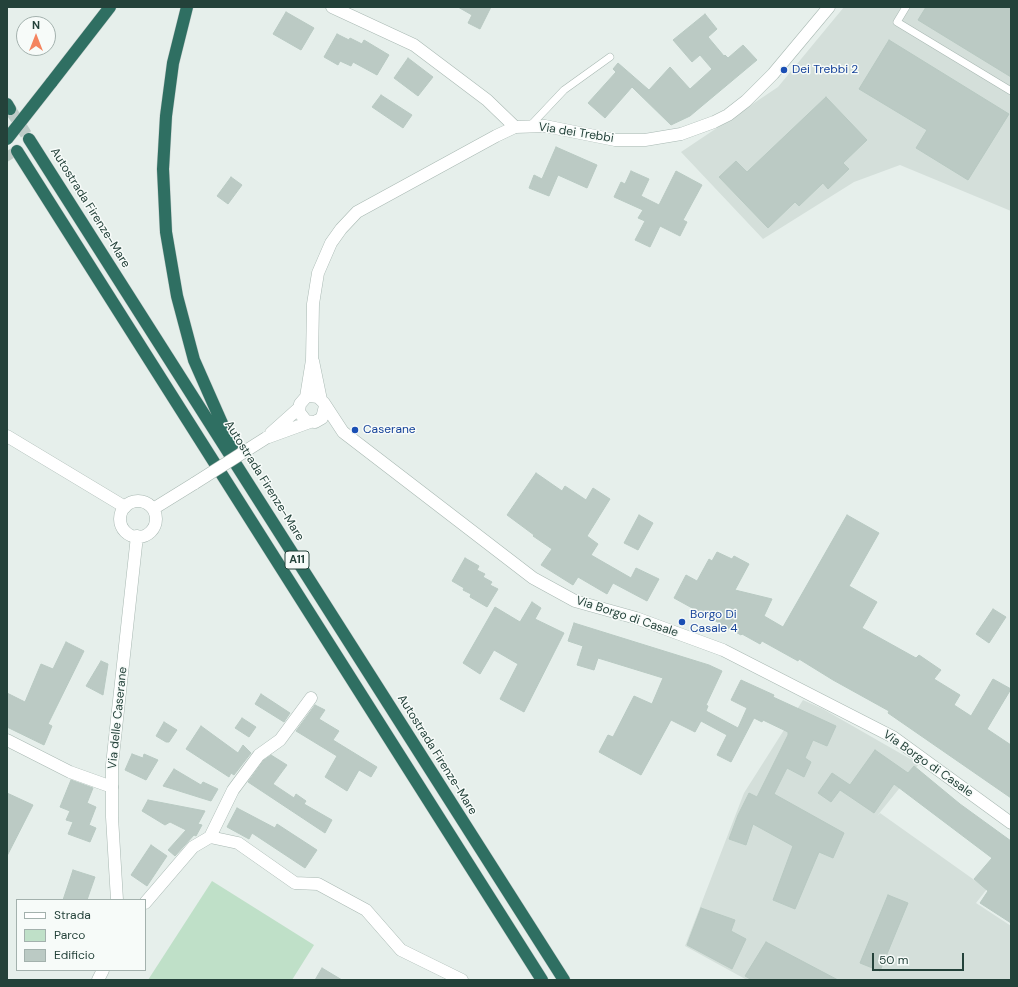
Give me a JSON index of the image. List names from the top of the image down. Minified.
{"streets":{"highway":["Autostrada Firenze-Mare","A11"],"street":["Via dei Trebbi","Via Borgo di Casale","Via delle Caserane"]},"crossings":[["Via dei Trebbi","Via Borgo di Casale"]],"places":["Dei Trebbi 2","Caserane","Borgo Di Casale 4"],"legend":["Strada","Parco","Edificio"],"scale_bar":"50 m","north":"top"}
